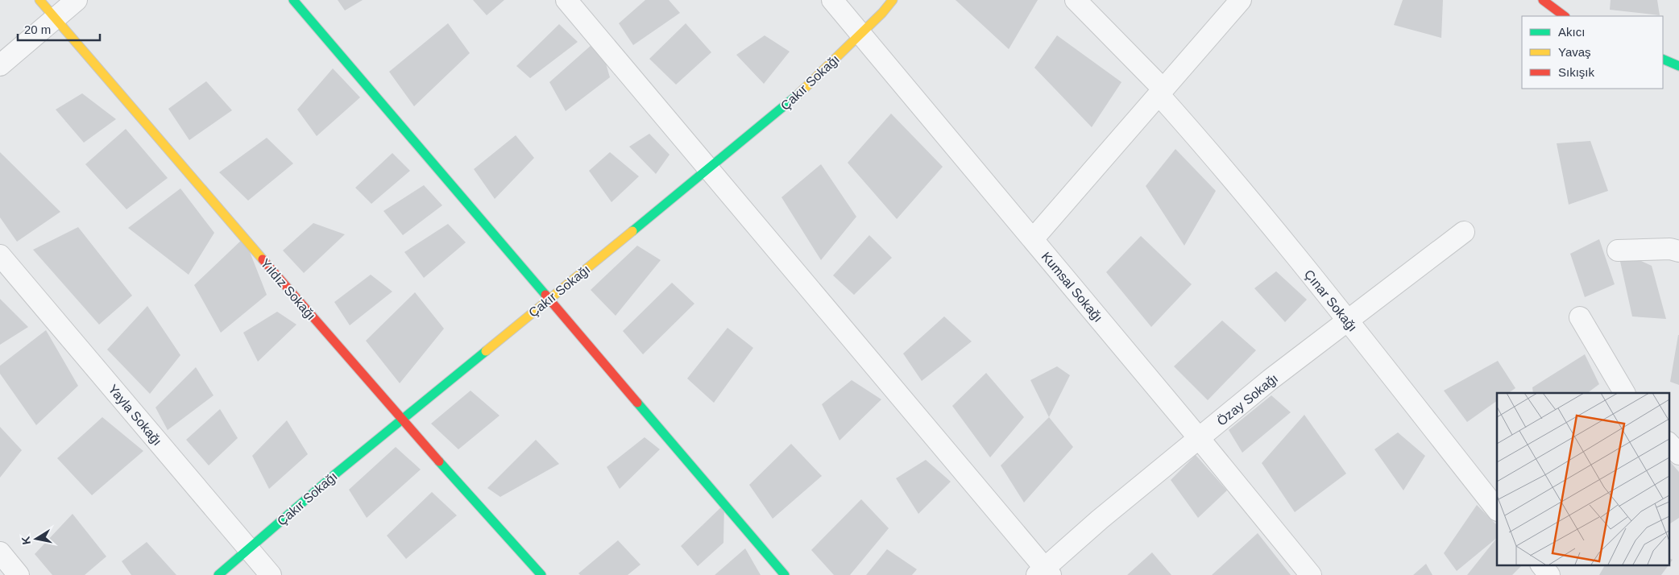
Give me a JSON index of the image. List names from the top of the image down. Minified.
{"streets":{"street":["Çakır Sokağı","Kumsal Sokağı","Yıldız Sokağı","Çınar Sokağı","Özay Sokağı","Yayla Sokağı"]},"crossings":[["Çakır Sokağı","Kumsal Sokağı"],["Çakır Sokağı","Yıldız Sokağı"],["Çakır Sokağı","Yayla Sokağı"],["Kumsal Sokağı","Özay Sokağı"],["Çınar Sokağı","Özay Sokağı"]],"legend":["Akıcı","Yavaş","Sıkışık"],"scale_bar":"20 m","north":"left"}
